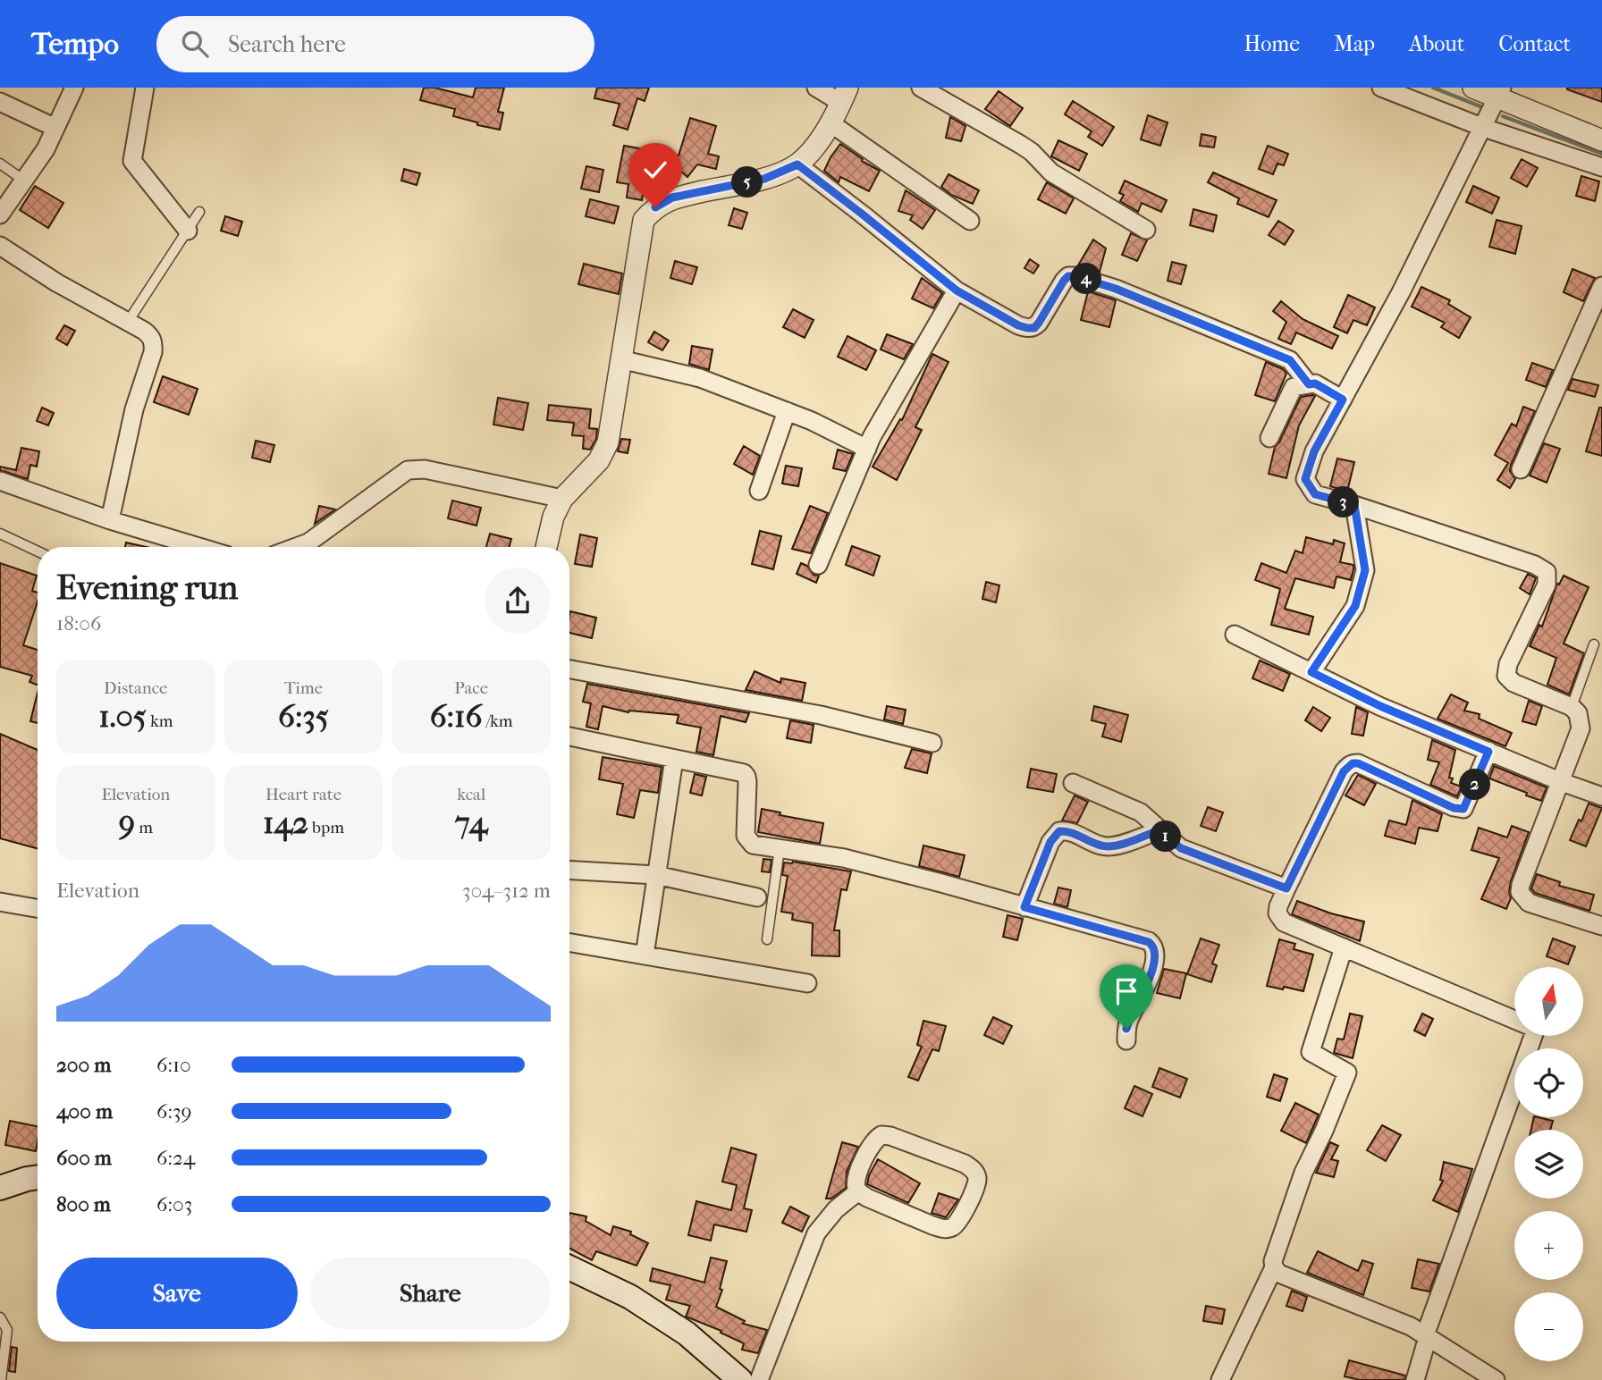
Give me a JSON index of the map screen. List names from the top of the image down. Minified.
{"north":"top","page":{"header":"Tempo","search":"Search here","nav":["Home","Map","About","Contact"],"pins":["5","4","3","2","1"],"heading":["Evening run","18:06"],"stats":[["Distance","1.05 km"],["Time","6:35"],["Pace","6:16 /km"],["Elevation","9 m"],["Heart rate","142 bpm"],["kcal","74"]],"chart":["Elevation","304–312 m"],"map_buttons":["+","−"],"list":[{"name":"200 m","note":"6:10"},{"name":"400 m","note":"6:39"},{"name":"600 m","note":"6:24"},{"name":"800 m","note":"6:03"}],"buttons":["Save","Share"]}}
